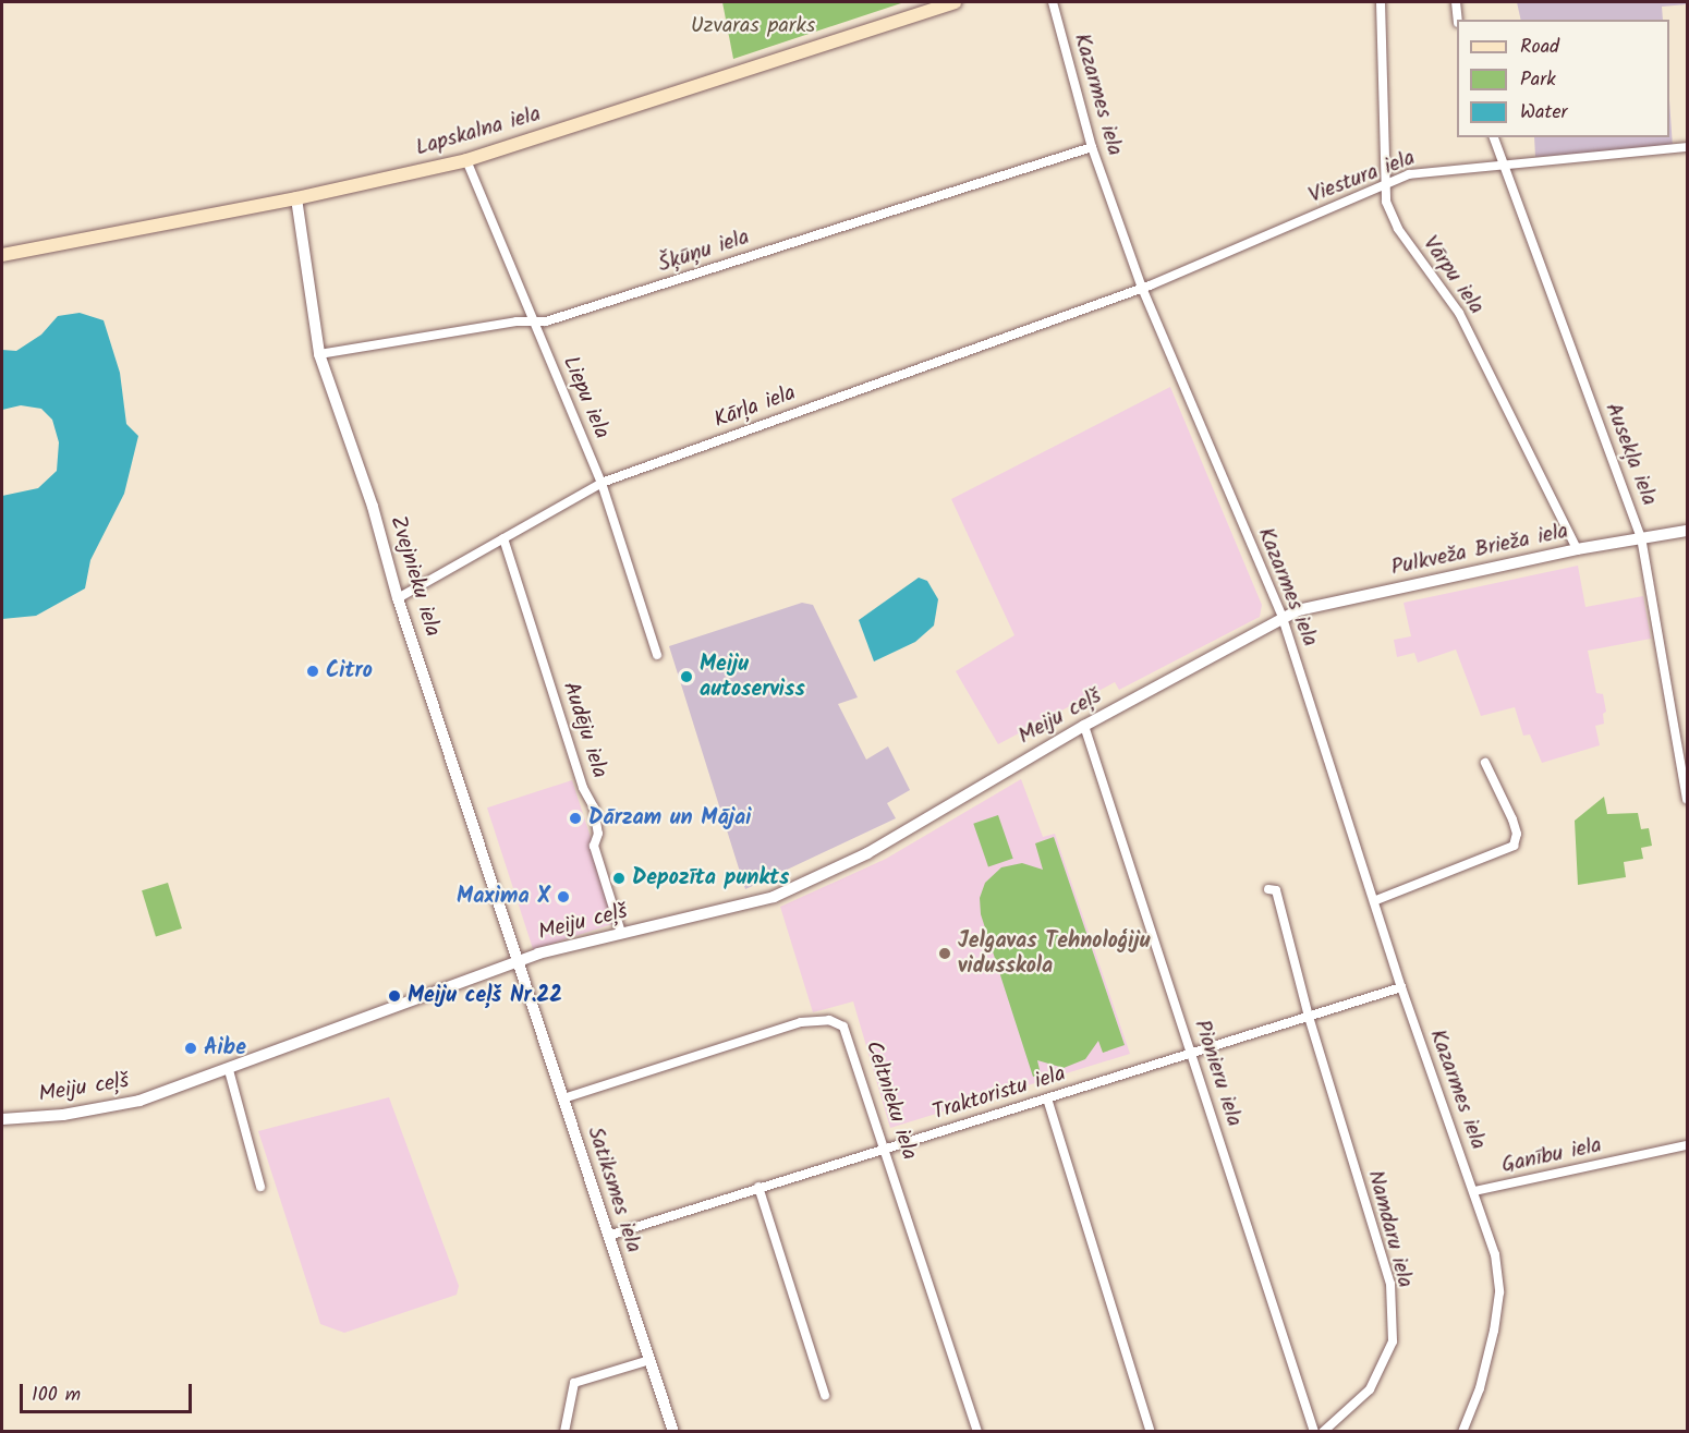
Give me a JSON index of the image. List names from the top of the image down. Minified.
{"streets":{"main road":["Lapskalna iela"],"street":["Kazarmes iela","Viestura iela","Šķūņu iela","Vārpu iela","Liepu iela","Kārļa iela","Ausekļa iela","Pulkveža Brieža iela","Zvejnieku iela","Meiju ceļš","Audēju iela","Pionieru iela","Traktoristu iela","Celtnieku iela","Ganību iela","Satiksmes iela","Namdaru iela"]},"crossings":[["Kazarmes iela","Viestura iela"],["Kazarmes iela","Šķūņu iela"],["Kazarmes iela","Kārļa iela"],["Kazarmes iela","Pulkveža Brieža iela"],["Kazarmes iela","Meiju ceļš"],["Kazarmes iela","Traktoristu iela"],["Kazarmes iela","Ganību iela"],["Lapskalna iela","Liepu iela"],["Lapskalna iela","Zvejnieku iela"],["Viestura iela","Vārpu iela"],["Viestura iela","Kārļa iela"],["Viestura iela","Ausekļa iela"],["Šķūņu iela","Liepu iela"],["Šķūņu iela","Zvejnieku iela"],["Vārpu iela","Pulkveža Brieža iela"],["Liepu iela","Kārļa iela"],["Kārļa iela","Zvejnieku iela"],["Kārļa iela","Audēju iela"],["Ausekļa iela","Pulkveža Brieža iela"],["Pulkveža Brieža iela","Meiju ceļš"],["Zvejnieku iela","Meiju ceļš"],["Zvejnieku iela","Satiksmes iela"],["Meiju ceļš","Audēju iela"],["Meiju ceļš","Pionieru iela"],["Meiju ceļš","Satiksmes iela"],["Pionieru iela","Traktoristu iela"],["Traktoristu iela","Celtnieku iela"],["Traktoristu iela","Satiksmes iela"],["Traktoristu iela","Namdaru iela"],["Celtnieku iela","Satiksmes iela"]],"parks":["Uzvaras parks"],"places":["Citro","Meiju autoserviss","Dārzam un Mājai","Depozīta punkts","Maxima X","Jelgavas Tehnoloģiju vidusskola","Meiju ceļš Nr.22","Aibe"],"legend":["Road","Park","Water"],"scale_bar":"100 m"}
